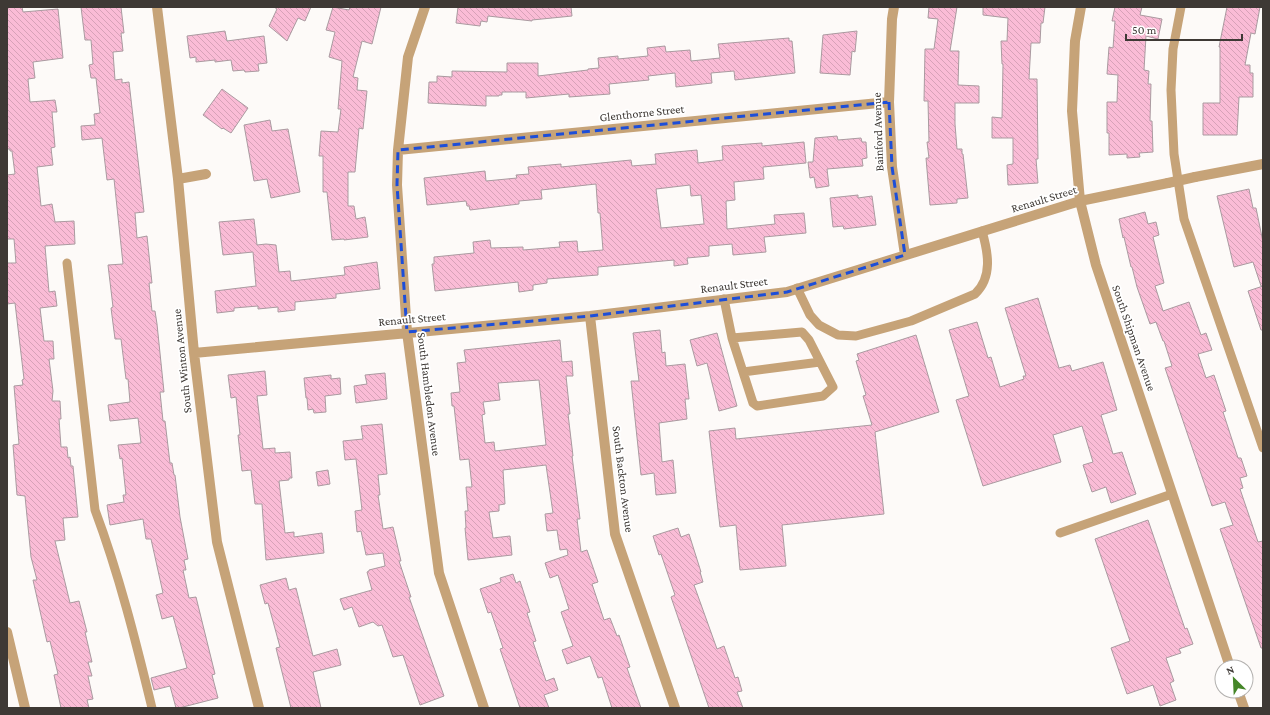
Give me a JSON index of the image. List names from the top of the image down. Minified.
{"streets":{"street":["Glenthorne Street","Bainford Avenue","Renault Street","South Shipman Avenue","South Winton Avenue","South Hambledon Avenue","South Backton Avenue"]},"crossings":[["Glenthorne Street","Bainford Avenue"],["Glenthorne Street","South Hambledon Avenue"],["Bainford Avenue","Renault Street"],["Renault Street","South Shipman Avenue"],["Renault Street","South Winton Avenue"],["Renault Street","South Hambledon Avenue"],["Renault Street","South Backton Avenue"]],"scale_bar":"50 m","north":"top left"}
